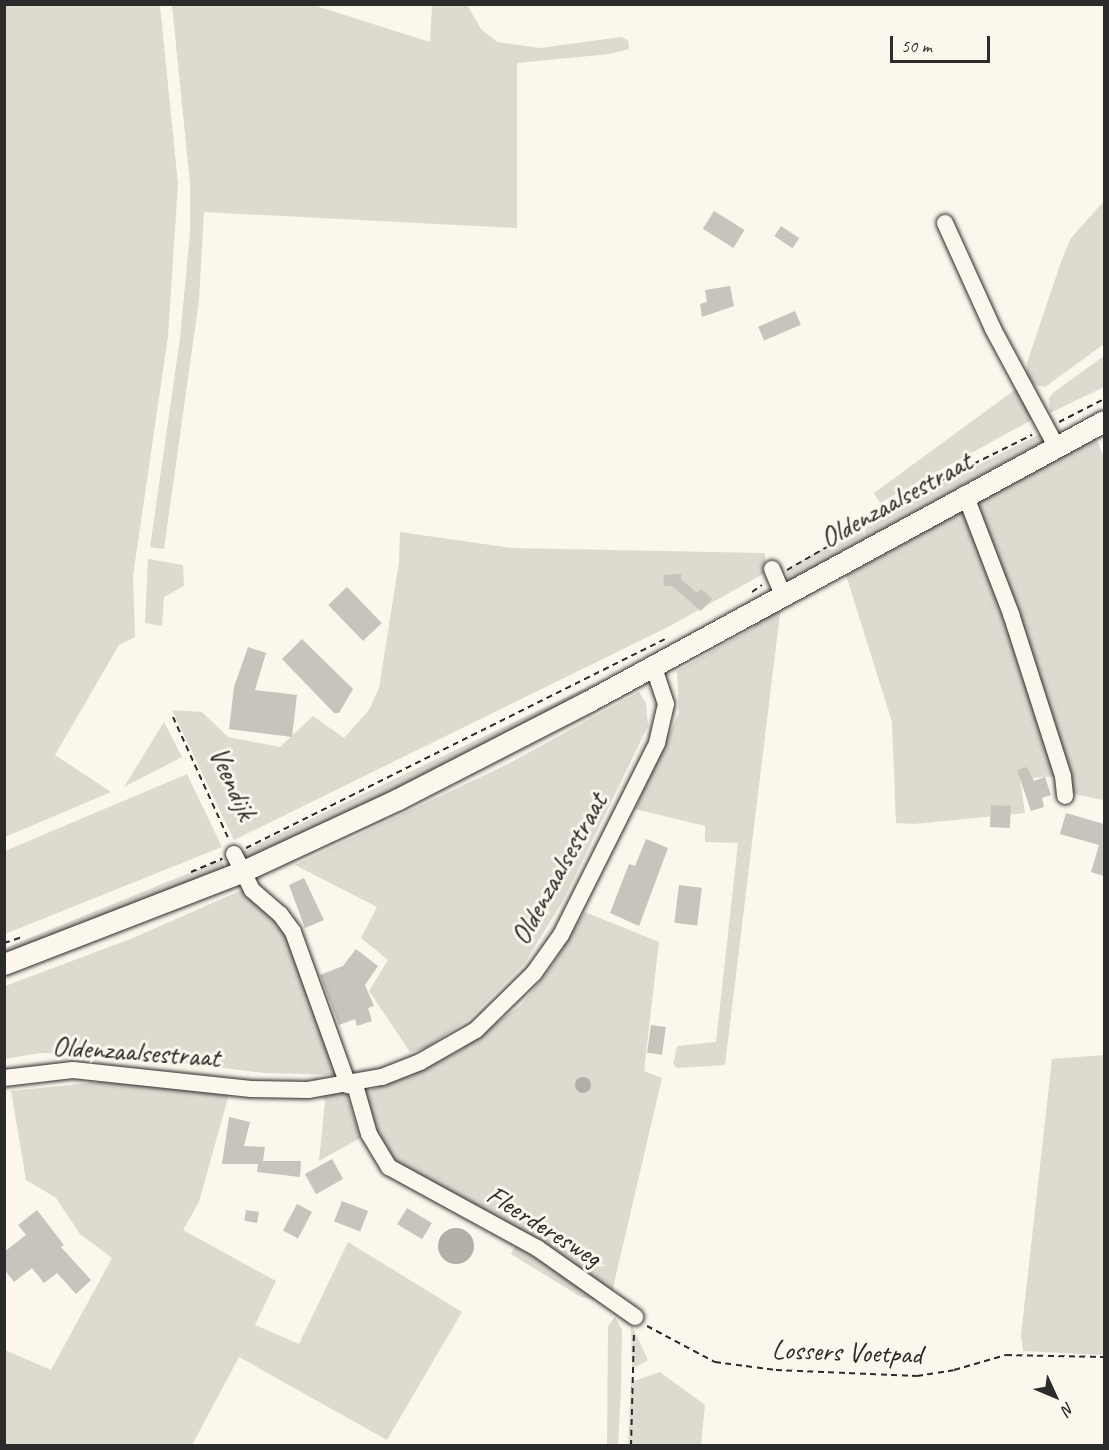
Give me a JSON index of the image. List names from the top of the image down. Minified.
{"streets":{"main road":["Oldenzaalsestraat"],"street":["Fleerderesweg"],"path":["Veendijk","Lossers Voetpad"]},"crossings":[["Oldenzaalsestraat","Veendijk"],["Oldenzaalsestraat","Fleerderesweg"],["Veendijk","Fleerderesweg"],["Fleerderesweg","Lossers Voetpad"]],"scale_bar":"50 m","north":"bottom right"}
